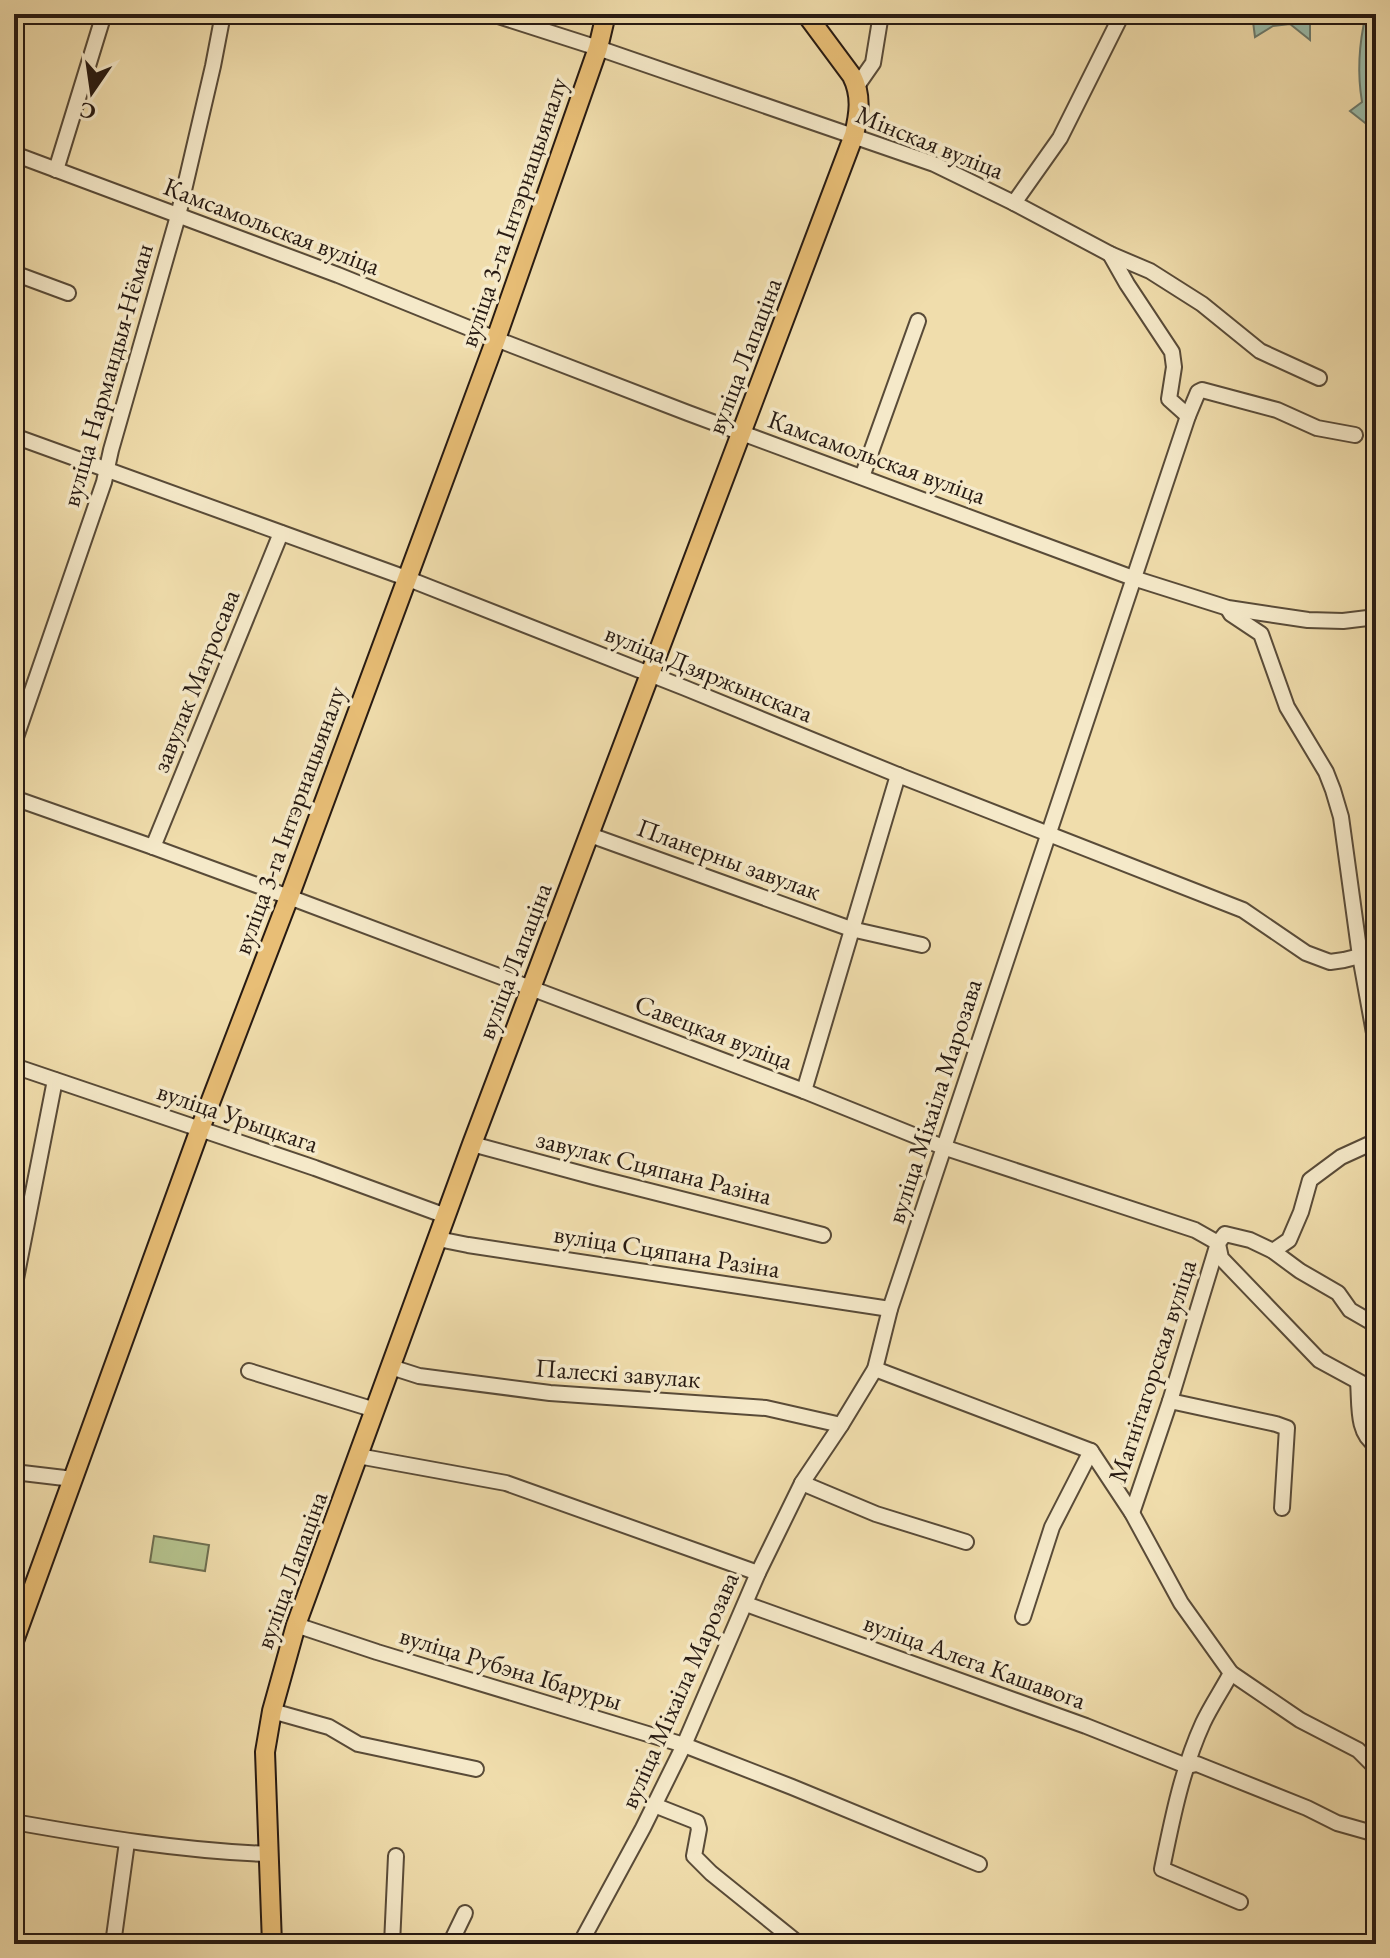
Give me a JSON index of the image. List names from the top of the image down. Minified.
{"streets":{"main road":["вуліца 3-га Інтэрнацыяналу","вуліца Лапаціна"],"street":["Мінская вуліца","Камсамольская вуліца","вуліца Нармандыя-Нёман","вуліца Дзяржынскага","завулак Матросава","Планерны завулак","Савецкая вуліца","вуліца Міхаіла Марозава","вуліца Урыцкага","завулак Сцяпана Разіна","вуліца Сцяпана Разіна","Магнітагорская вуліца","Палескі завулак","вуліца Алега Кашавога","вуліца Рубэна Ібаруры"]},"crossings":[["Мінская вуліца","вуліца 3-га Інтэрнацыяналу"],["Мінская вуліца","вуліца Лапаціна"],["вуліца 3-га Інтэрнацыяналу","Камсамольская вуліца"],["вуліца 3-га Інтэрнацыяналу","вуліца Дзяржынскага"],["вуліца 3-га Інтэрнацыяналу","Савецкая вуліца"],["вуліца 3-га Інтэрнацыяналу","вуліца Урыцкага"],["Камсамольская вуліца","вуліца Лапаціна"],["Камсамольская вуліца","вуліца Нармандыя-Нёман"],["Камсамольская вуліца","вуліца Міхаіла Марозава"],["вуліца Лапаціна","вуліца Дзяржынскага"],["вуліца Лапаціна","Планерны завулак"],["вуліца Лапаціна","Савецкая вуліца"],["вуліца Лапаціна","вуліца Урыцкага"],["вуліца Лапаціна","завулак Сцяпана Разіна"],["вуліца Лапаціна","вуліца Сцяпана Разіна"],["вуліца Лапаціна","Палескі завулак"],["вуліца Лапаціна","вуліца Рубэна Ібаруры"],["вуліца Нармандыя-Нёман","вуліца Дзяржынскага"],["вуліца Дзяржынскага","завулак Матросава"],["вуліца Дзяржынскага","вуліца Міхаіла Марозава"],["завулак Матросава","Савецкая вуліца"],["Савецкая вуліца","вуліца Міхаіла Марозава"],["Савецкая вуліца","Магнітагорская вуліца"],["вуліца Міхаіла Марозава","вуліца Сцяпана Разіна"],["вуліца Міхаіла Марозава","Палескі завулак"],["вуліца Міхаіла Марозава","вуліца Алега Кашавога"],["вуліца Міхаіла Марозава","вуліца Рубэна Ібаруры"]],"north":"bottom"}
